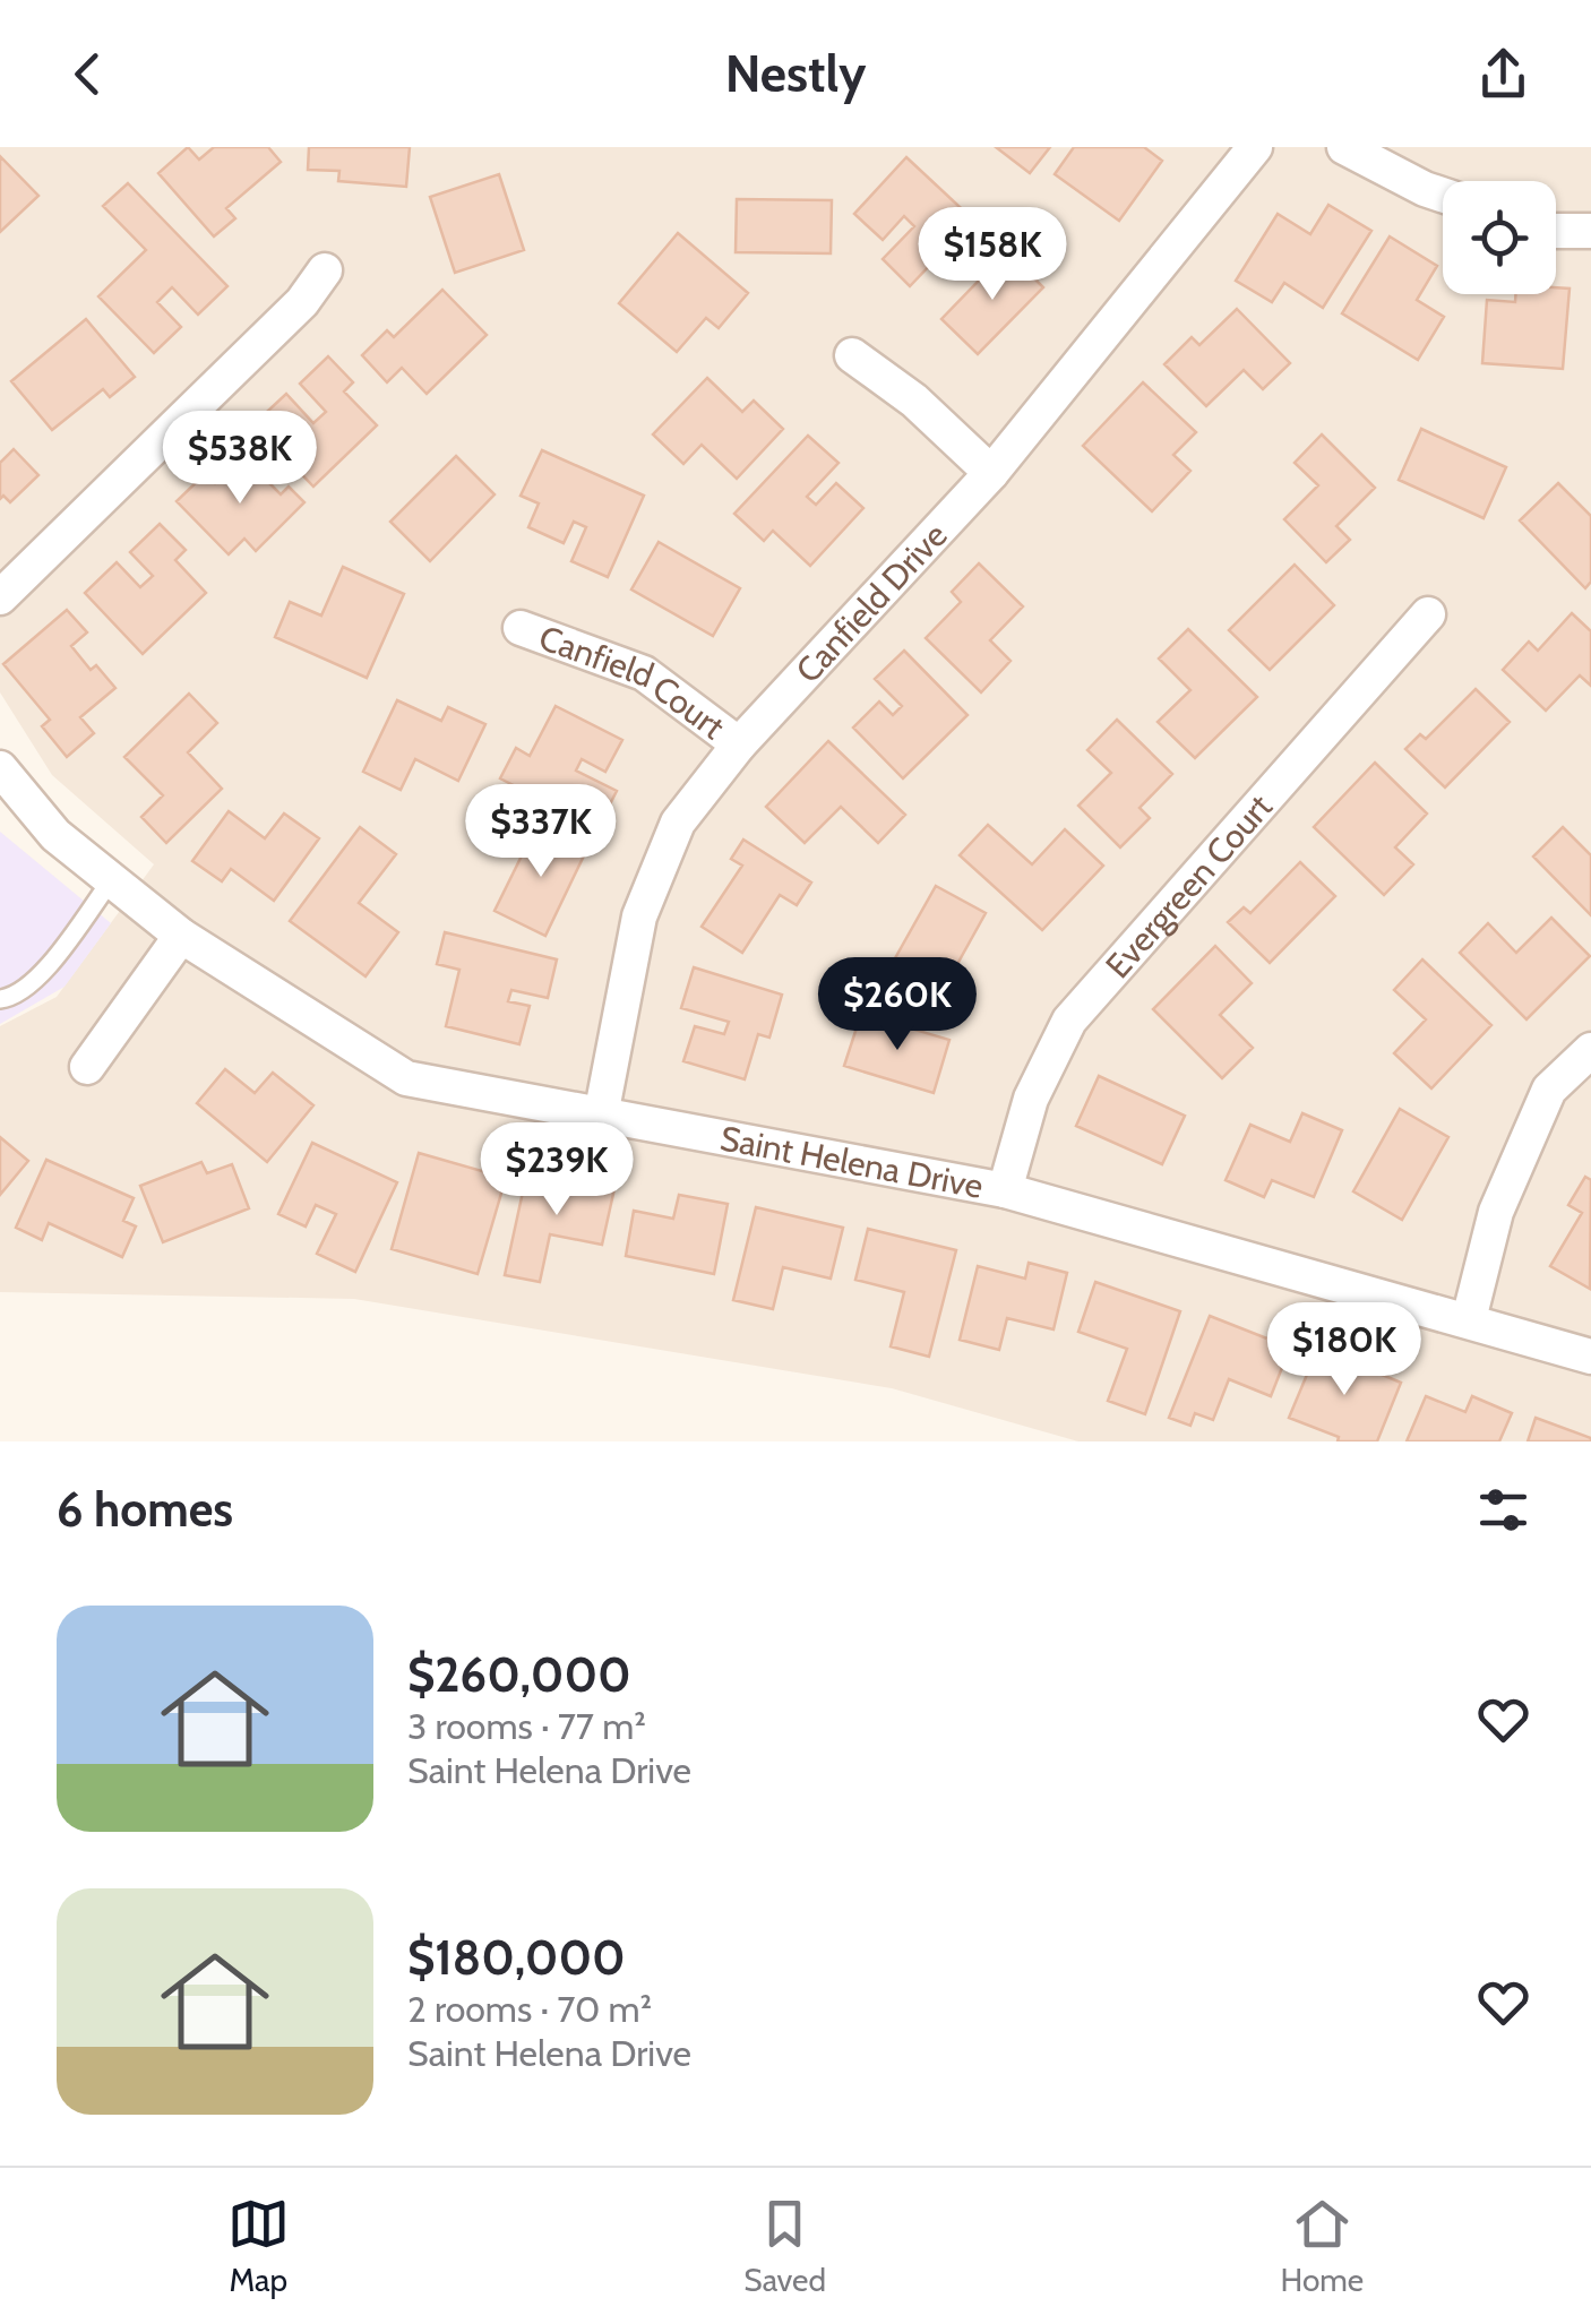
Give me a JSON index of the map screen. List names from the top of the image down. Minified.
{"streets":{"street":["Canfield Drive","Canfield Court","Evergreen Court","Saint Helena Drive"]},"crossings":[["Canfield Drive","Canfield Court"],["Canfield Drive","Saint Helena Drive"],["Evergreen Court","Saint Helena Drive"]],"page":{"header":"Nestly","price":["$158K","$538K","$337K","$260K","$239K","$180K"],"heading":"6 homes","list":[{"name":"$260,000","note":"3 rooms · 77 m² · Saint Helena Drive"},{"name":"$180,000","note":"2 rooms · 70 m² · Saint Helena Drive"}],"tabs":["Map","Saved","Home"]}}
